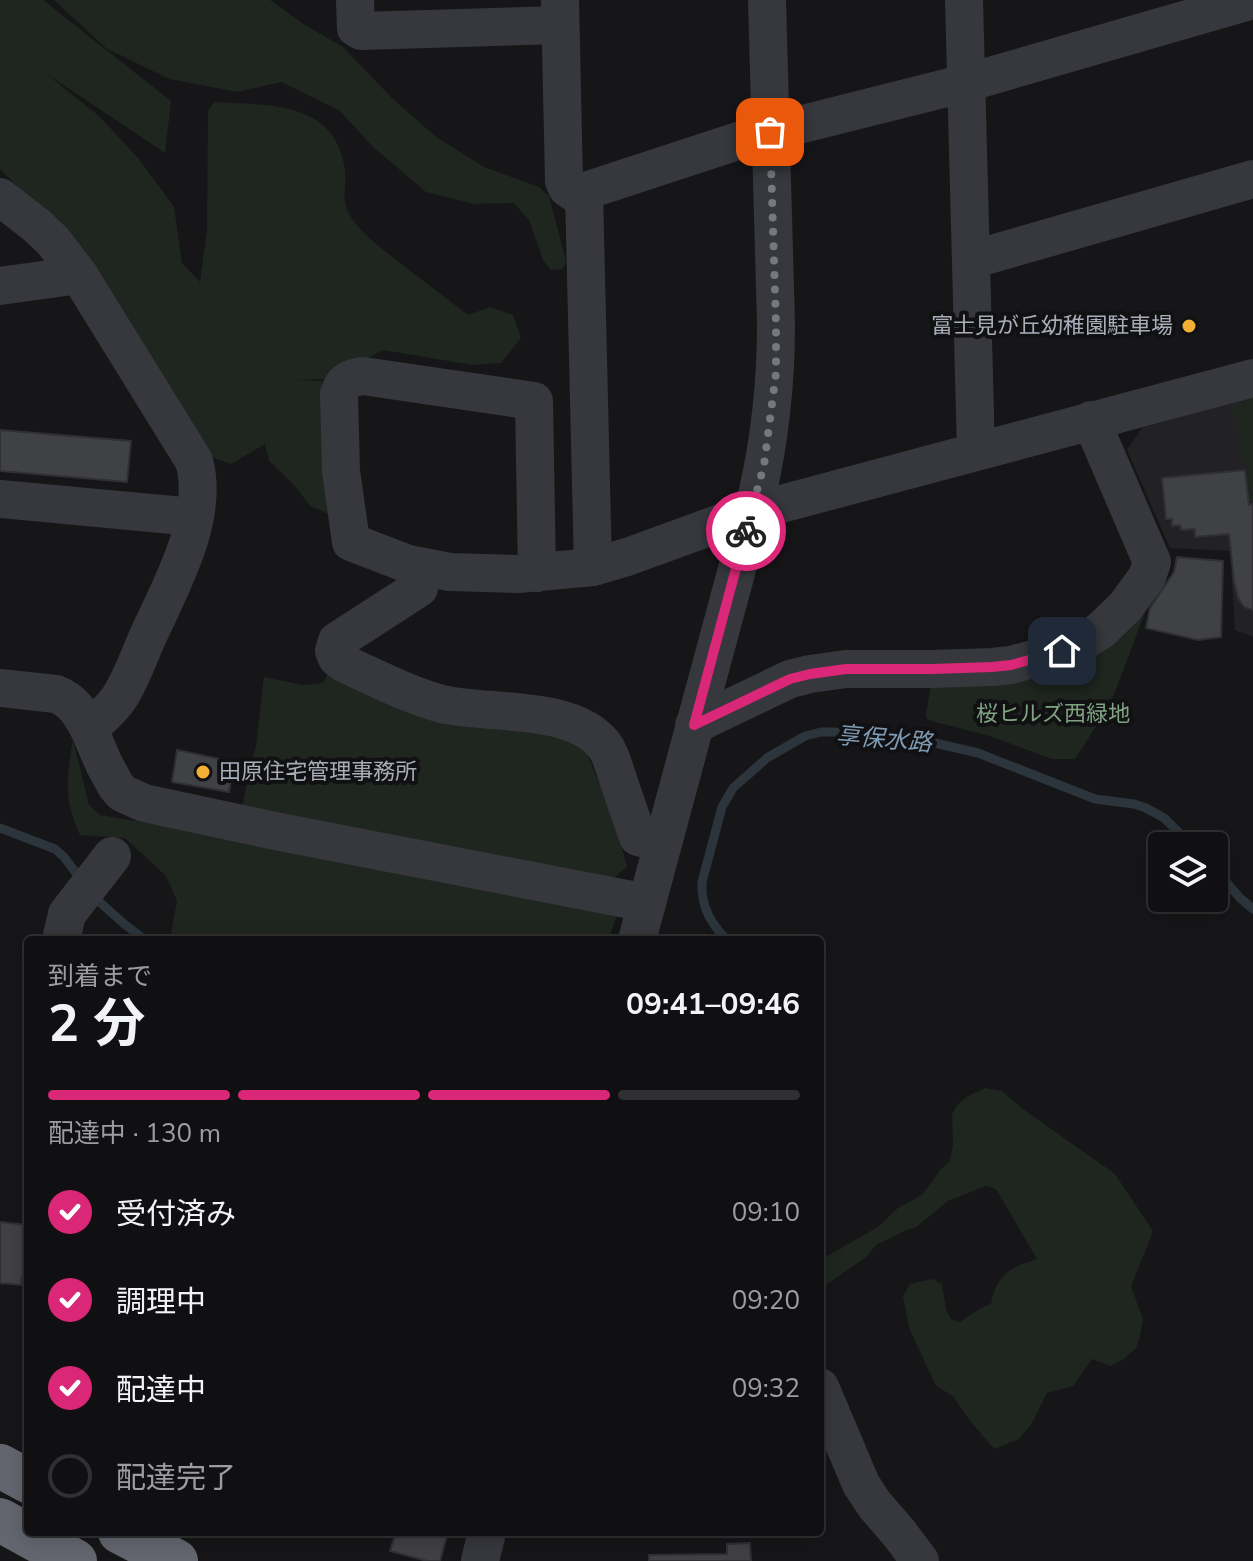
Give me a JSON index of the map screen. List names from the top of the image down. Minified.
{"water":["享保水路"],"parks":["桜ヒルズ西緑地"],"places":["富士見が丘幼稚園駐車場","田原住宅管理事務所"],"page":{"heading":["2 分","到着まで","09:41–09:46"],"bar":"配達中 · 130 m","list":[["受付済み","09:10"],["調理中","09:20"],["配達中","09:32"],"配達完了"]}}
